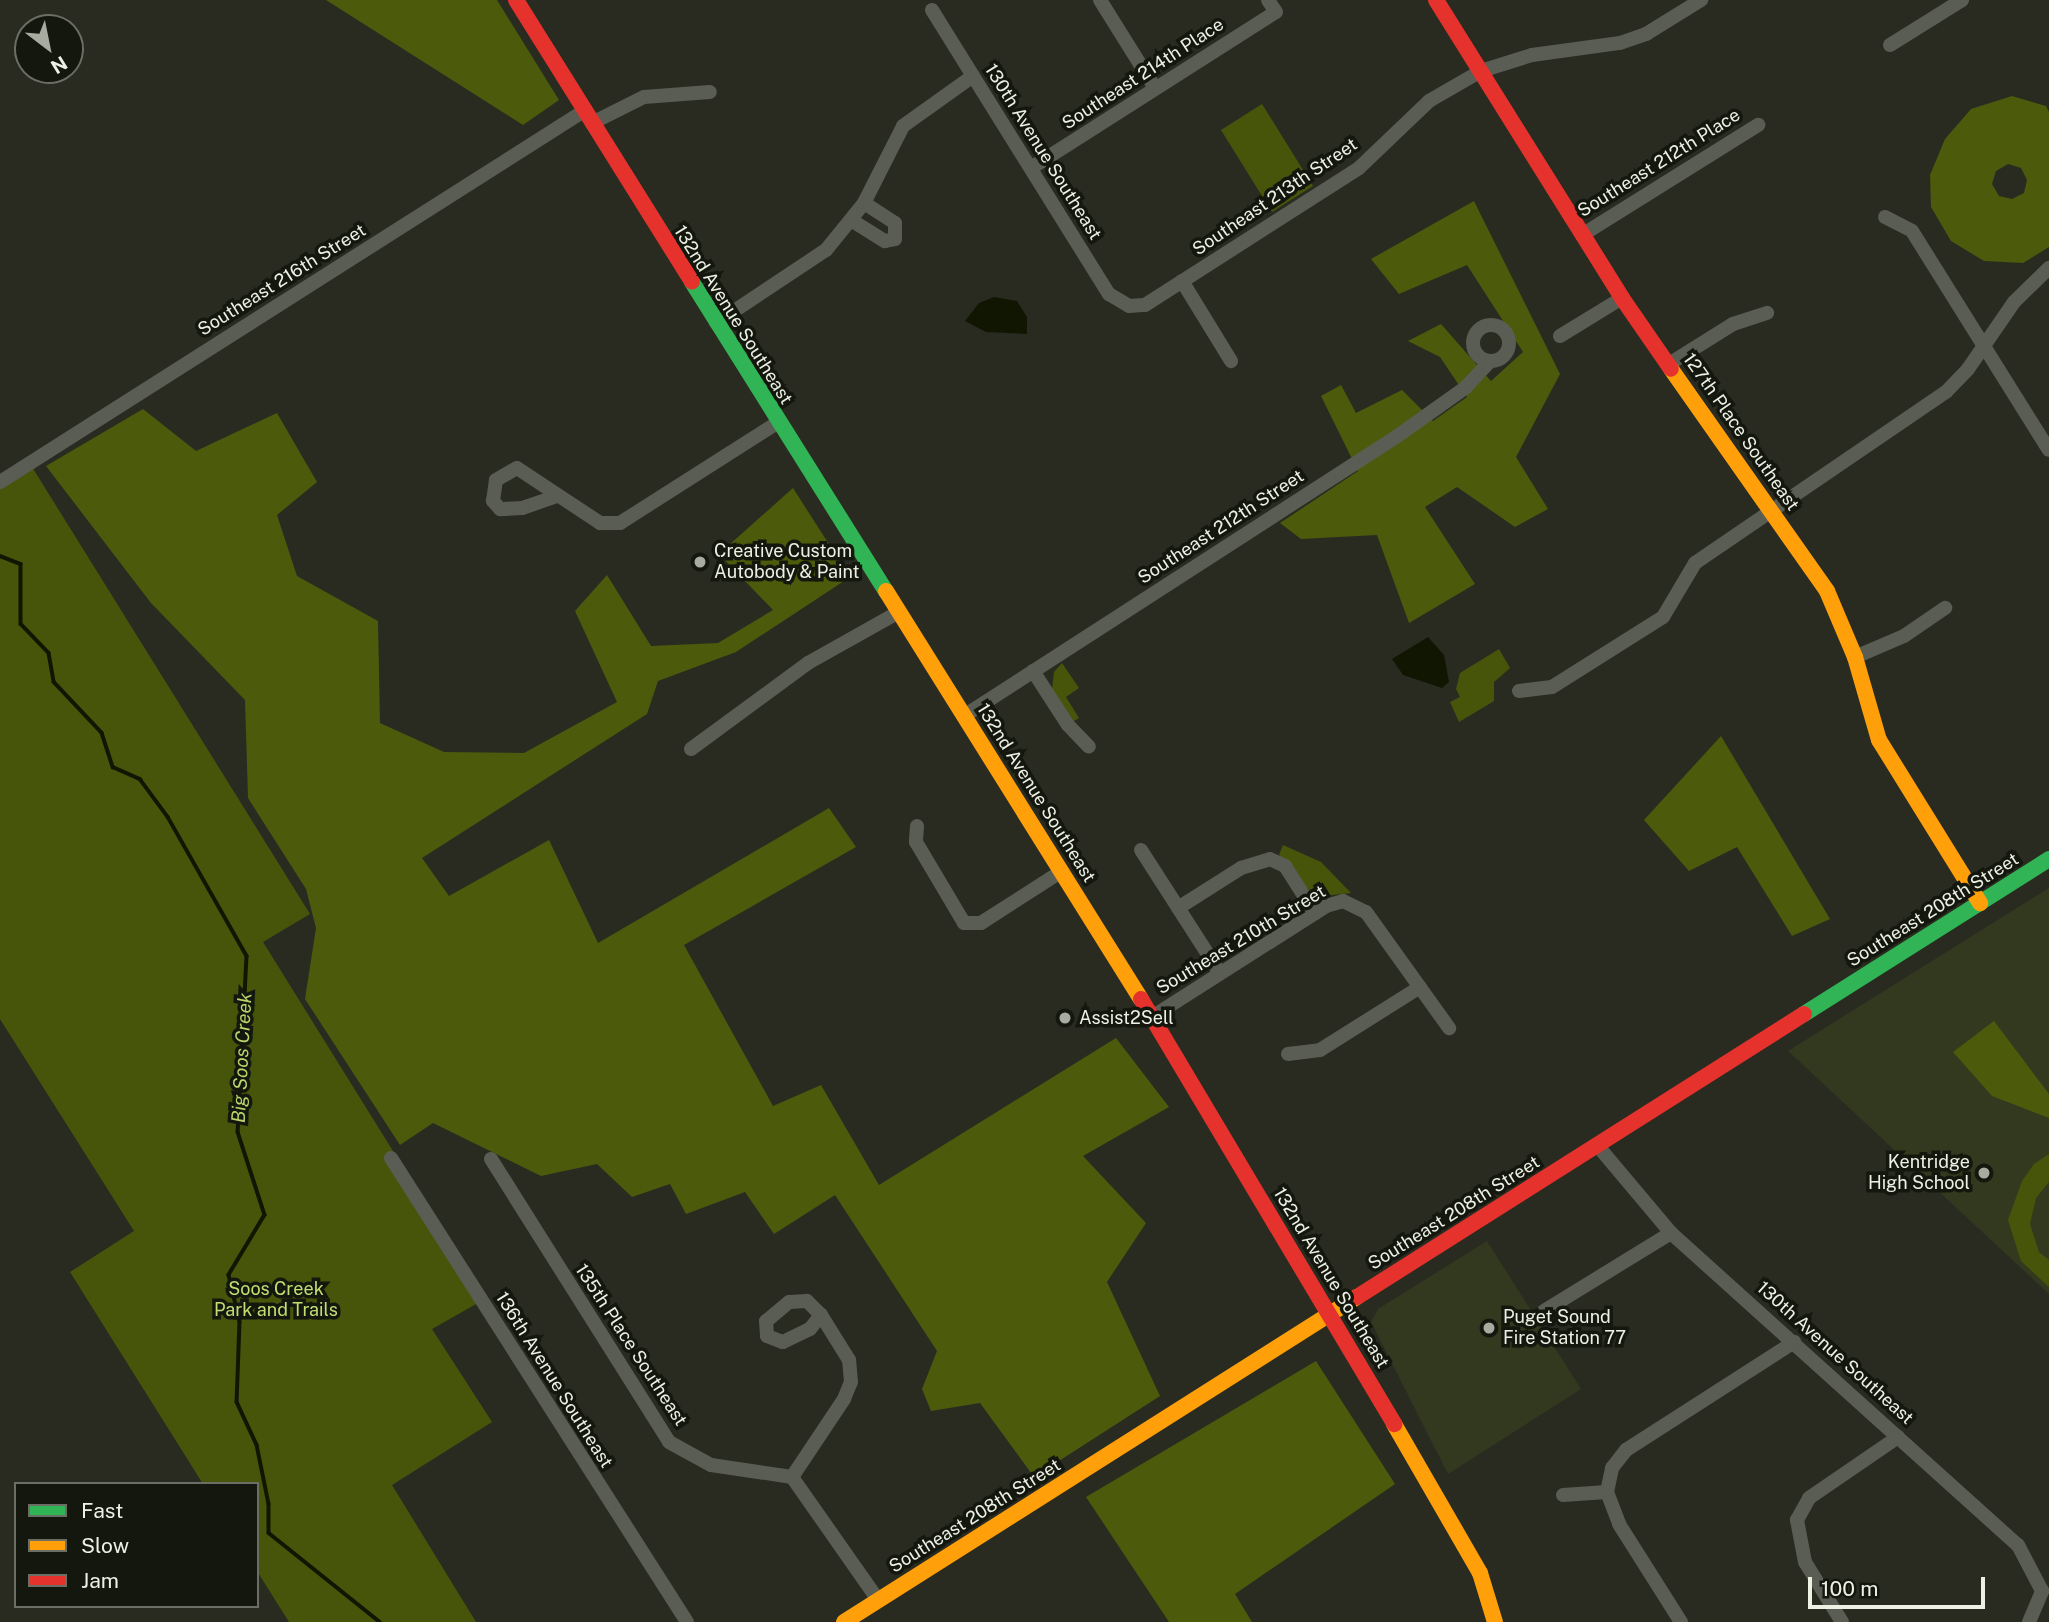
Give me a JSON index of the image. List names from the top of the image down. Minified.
{"streets":{"main road":["132nd Avenue Southeast","127th Place Southeast","Southeast 208th Street"],"street":["Southeast 214th Place","130th Avenue Southeast","Southeast 212th Place","Southeast 213th Street","Southeast 216th Street","Southeast 212th Street","Southeast 210th Street","135th Place Southeast","136th Avenue Southeast"]},"crossings":[["Southeast 214th Place","130th Avenue Southeast"],["130th Avenue Southeast","Southeast 213th Street"],["130th Avenue Southeast","Southeast 208th Street"],["Southeast 212th Place","127th Place Southeast"],["Southeast 213th Street","127th Place Southeast"],["Southeast 216th Street","132nd Avenue Southeast"],["132nd Avenue Southeast","Southeast 212th Street"],["132nd Avenue Southeast","Southeast 208th Street"],["132nd Avenue Southeast","Southeast 210th Street"],["127th Place Southeast","Southeast 208th Street"]],"water":["Big Soos Creek"],"parks":["Soos Creek Park and Trails"],"places":["Creative Custom Autobody & Paint","Assist2Sell","Kentridge High School","Puget Sound Fire Station 77"],"legend":["Fast","Slow","Jam"],"scale_bar":"100 m","north":"bottom right"}
